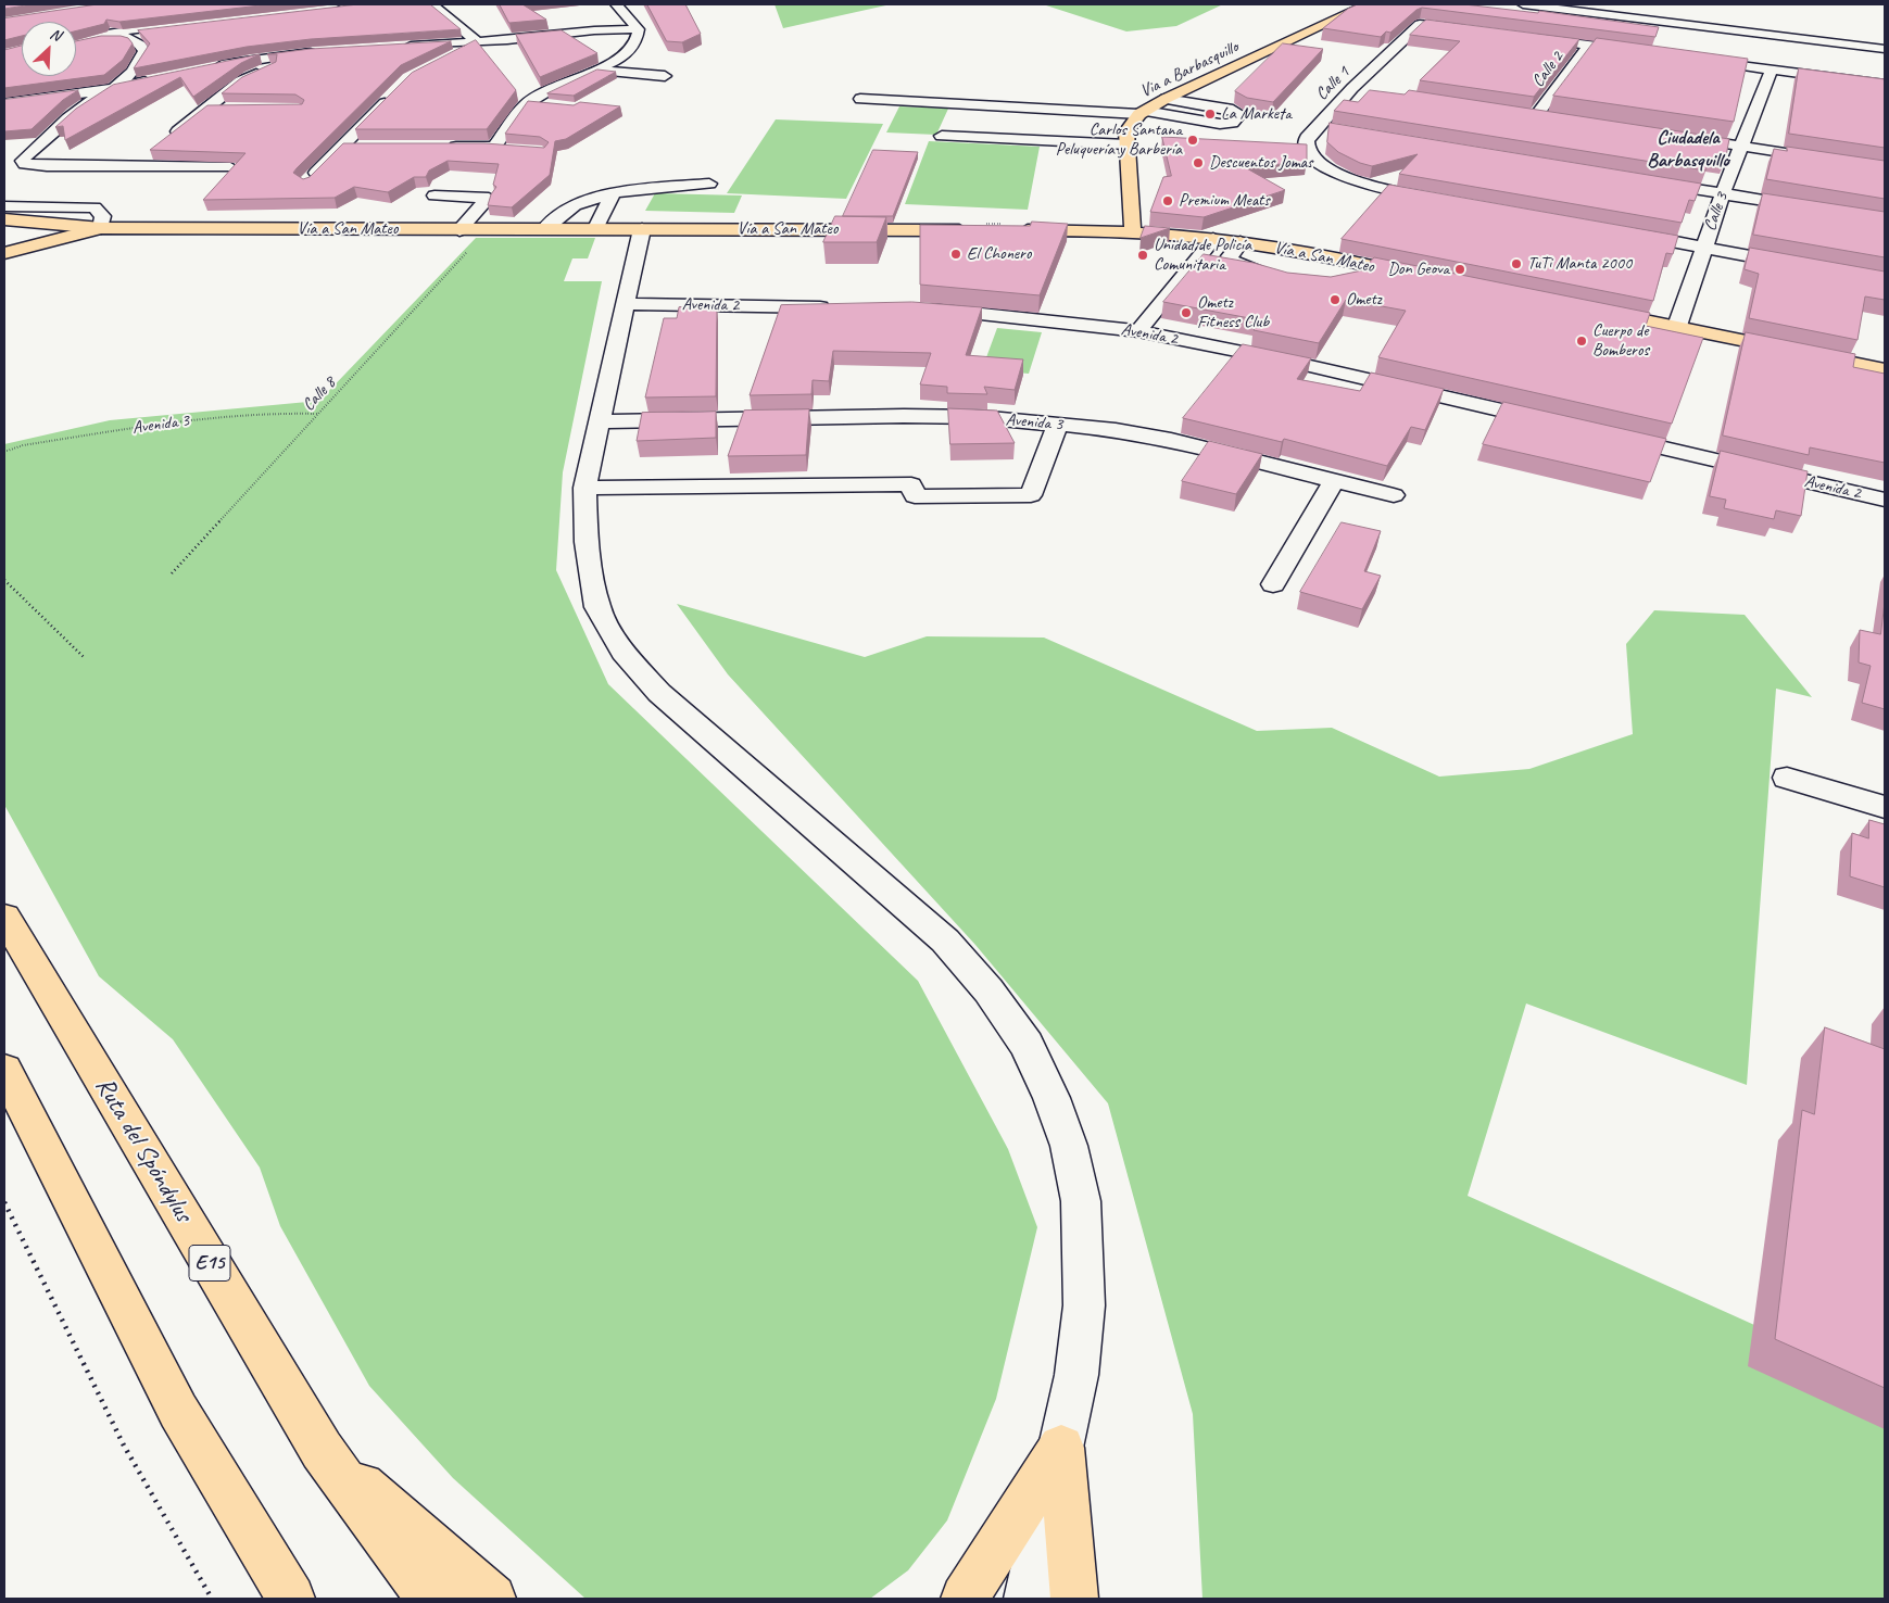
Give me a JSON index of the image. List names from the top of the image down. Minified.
{"streets":{"main road":["Via a Barbasquillo","Vía a San Mateo","Ruta del Spóndylus","E15"],"street":["Calle 2","Calle 1","Calle 3","Avenida 2","Avenida 3"],"path":["Calle 8"]},"crossings":[["Via a Barbasquillo","Vía a San Mateo"],["Vía a San Mateo","Calle 8"],["Calle 8","Avenida 3"]],"districts":["Ciudadela Barbasquillo"],"places":["La Marketa","Carlos Santana Peluquería y Barbería","Descuentos Jomas","Premium Meats","El Chonero","Unidad de Policía Comunitaria","TuTi Manta 2000","Don Geova","Ometz","Ometz Fitness Club","Cuerpo de Bomberos"],"north":"top right"}
